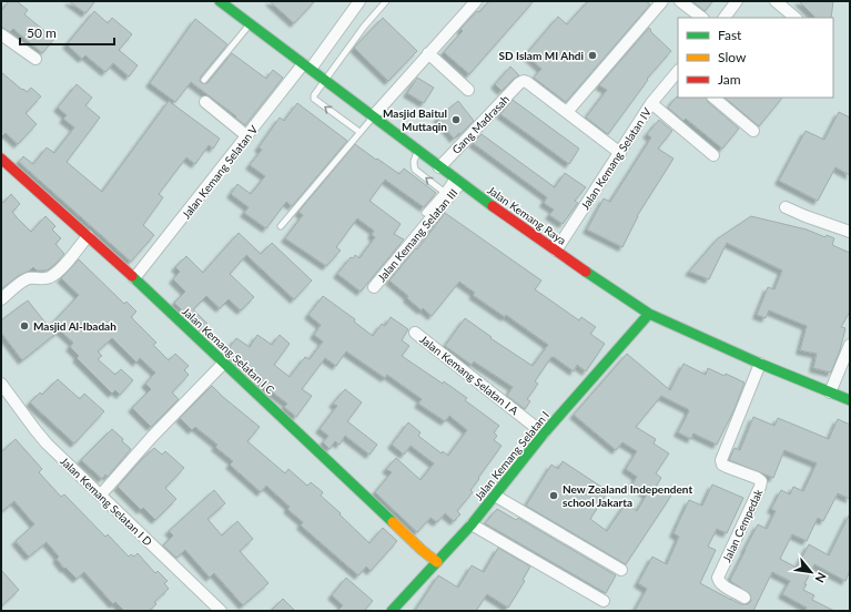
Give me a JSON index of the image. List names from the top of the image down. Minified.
{"streets":{"street":["Gang Madrasah","Jalan Kemang Selatan IV","Jalan Kemang Selatan V","Jalan Kemang Raya","Jalan Kemang Selatan III","Jalan Kemang Selatan I C","Jalan Kemang Selatan I A","Jalan Kemang Selatan I","Jalan Kemang Selatan I D","Jalan Cempedak"]},"crossings":[["Gang Madrasah","Jalan Kemang Raya"],["Jalan Kemang Selatan IV","Jalan Kemang Raya"],["Jalan Kemang Selatan V","Jalan Kemang Raya"],["Jalan Kemang Selatan V","Jalan Kemang Selatan I C"],["Jalan Kemang Raya","Jalan Kemang Selatan III"],["Jalan Kemang Raya","Jalan Kemang Selatan I"],["Jalan Kemang Raya","Jalan Cempedak"],["Jalan Kemang Selatan I C","Jalan Kemang Selatan I"],["Jalan Kemang Selatan I A","Jalan Kemang Selatan I"]],"places":["SD Islam MI Ahdi","Masjid Baitul Muttaqin","Masjid Al-Ibadah","New Zealand Independent school Jakarta"],"legend":["Fast","Slow","Jam"],"scale_bar":"50 m","north":"bottom right"}
